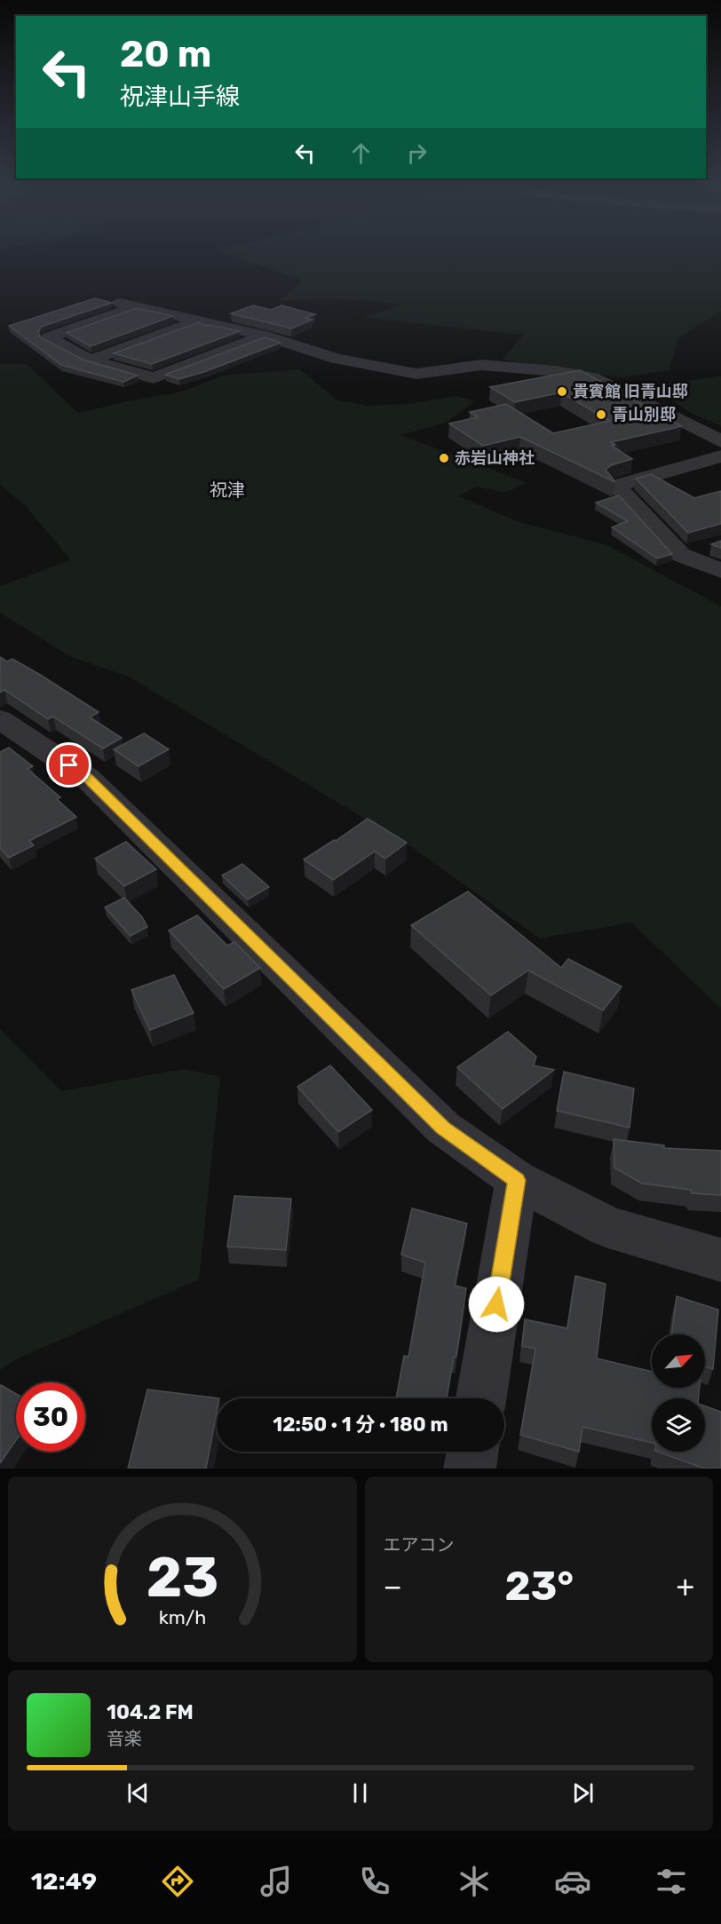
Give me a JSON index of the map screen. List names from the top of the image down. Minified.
{"districts":["祝津"],"places":["貴賓館 旧青山邸","青山別邸","赤岩山神社"],"north":"top right","page":{"turn":["20 m","祝津山手線"],"limit":"30","trip":"12:50 · 1 分 · 180 m","tile":"エアコン","heat":["−","23°","+"],"song":["104.2 FM","音楽"],"tabs":"12:49","gauge":["23","km/h"]}}
